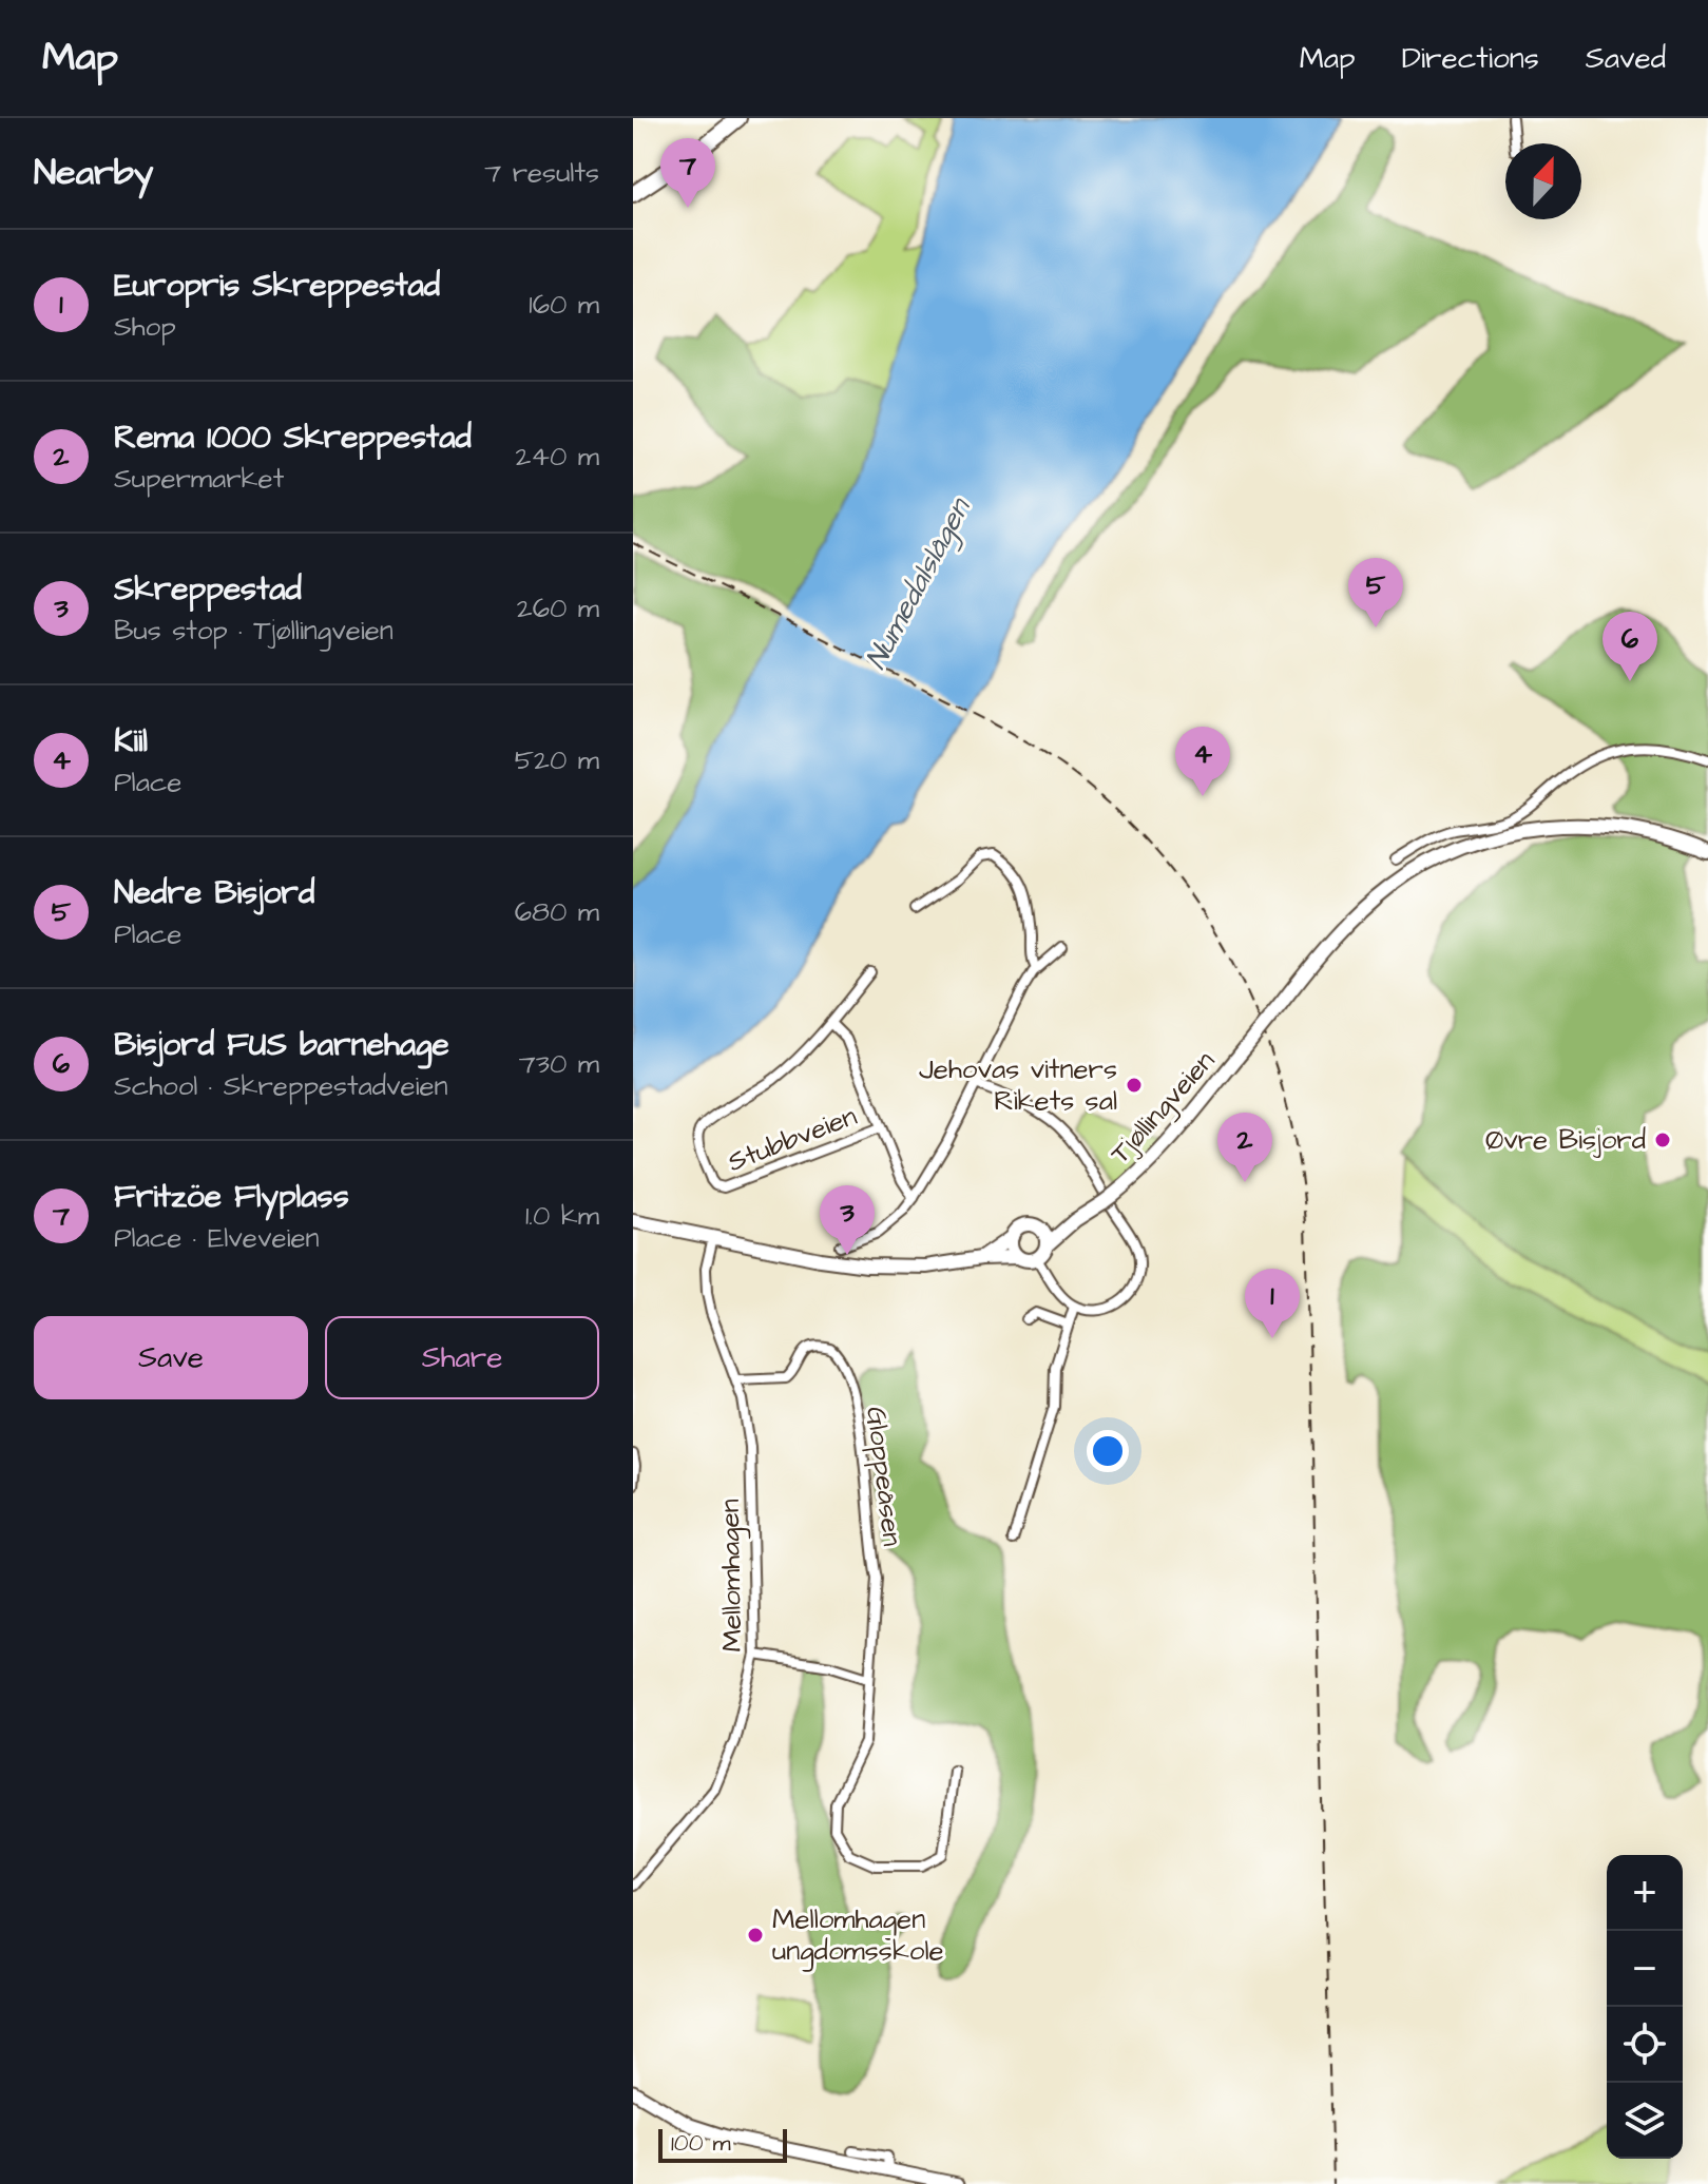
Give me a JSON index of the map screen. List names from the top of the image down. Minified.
{"streets":{"main road":["Tjøllingveien"],"street":["Stubbveien","Gloppeåsen","Mellomhagen"]},"crossings":[["Gloppeåsen","Mellomhagen"]],"water":["Numedalslågen"],"places":["Jehovas vitners Rikets sal","Øvre Bisjord","Mellomhagen ungdomsskole"],"scale_bar":"100 m","north":"top","page":{"header":"Map","nav":["Map","Directions","Saved"],"heading":["Nearby","7 results"],"pins":["7","5","6","4","2","3","1"],"list":[{"mark":"1","name":"Europris Skreppestad","note":"Shop","value":"160 m"},{"mark":"2","name":"Rema 1000 Skreppestad","note":"Supermarket","value":"240 m"},{"mark":"3","name":"Skreppestad","note":"Bus stop · Tjøllingveien","value":"260 m"},{"mark":"4","name":"Kiil","note":"Place","value":"520 m"},{"mark":"5","name":"Nedre Bisjord","note":"Place","value":"680 m"},{"mark":"6","name":"Bisjord FUS barnehage","note":"School · Skreppestadveien","value":"730 m"},{"mark":"7","name":"Fritzöe Flyplass","note":"Place · Elveveien","value":"1.0 km"}],"buttons":["Save","Share"],"map_buttons":["+","−"],"scale":"100 m"}}
